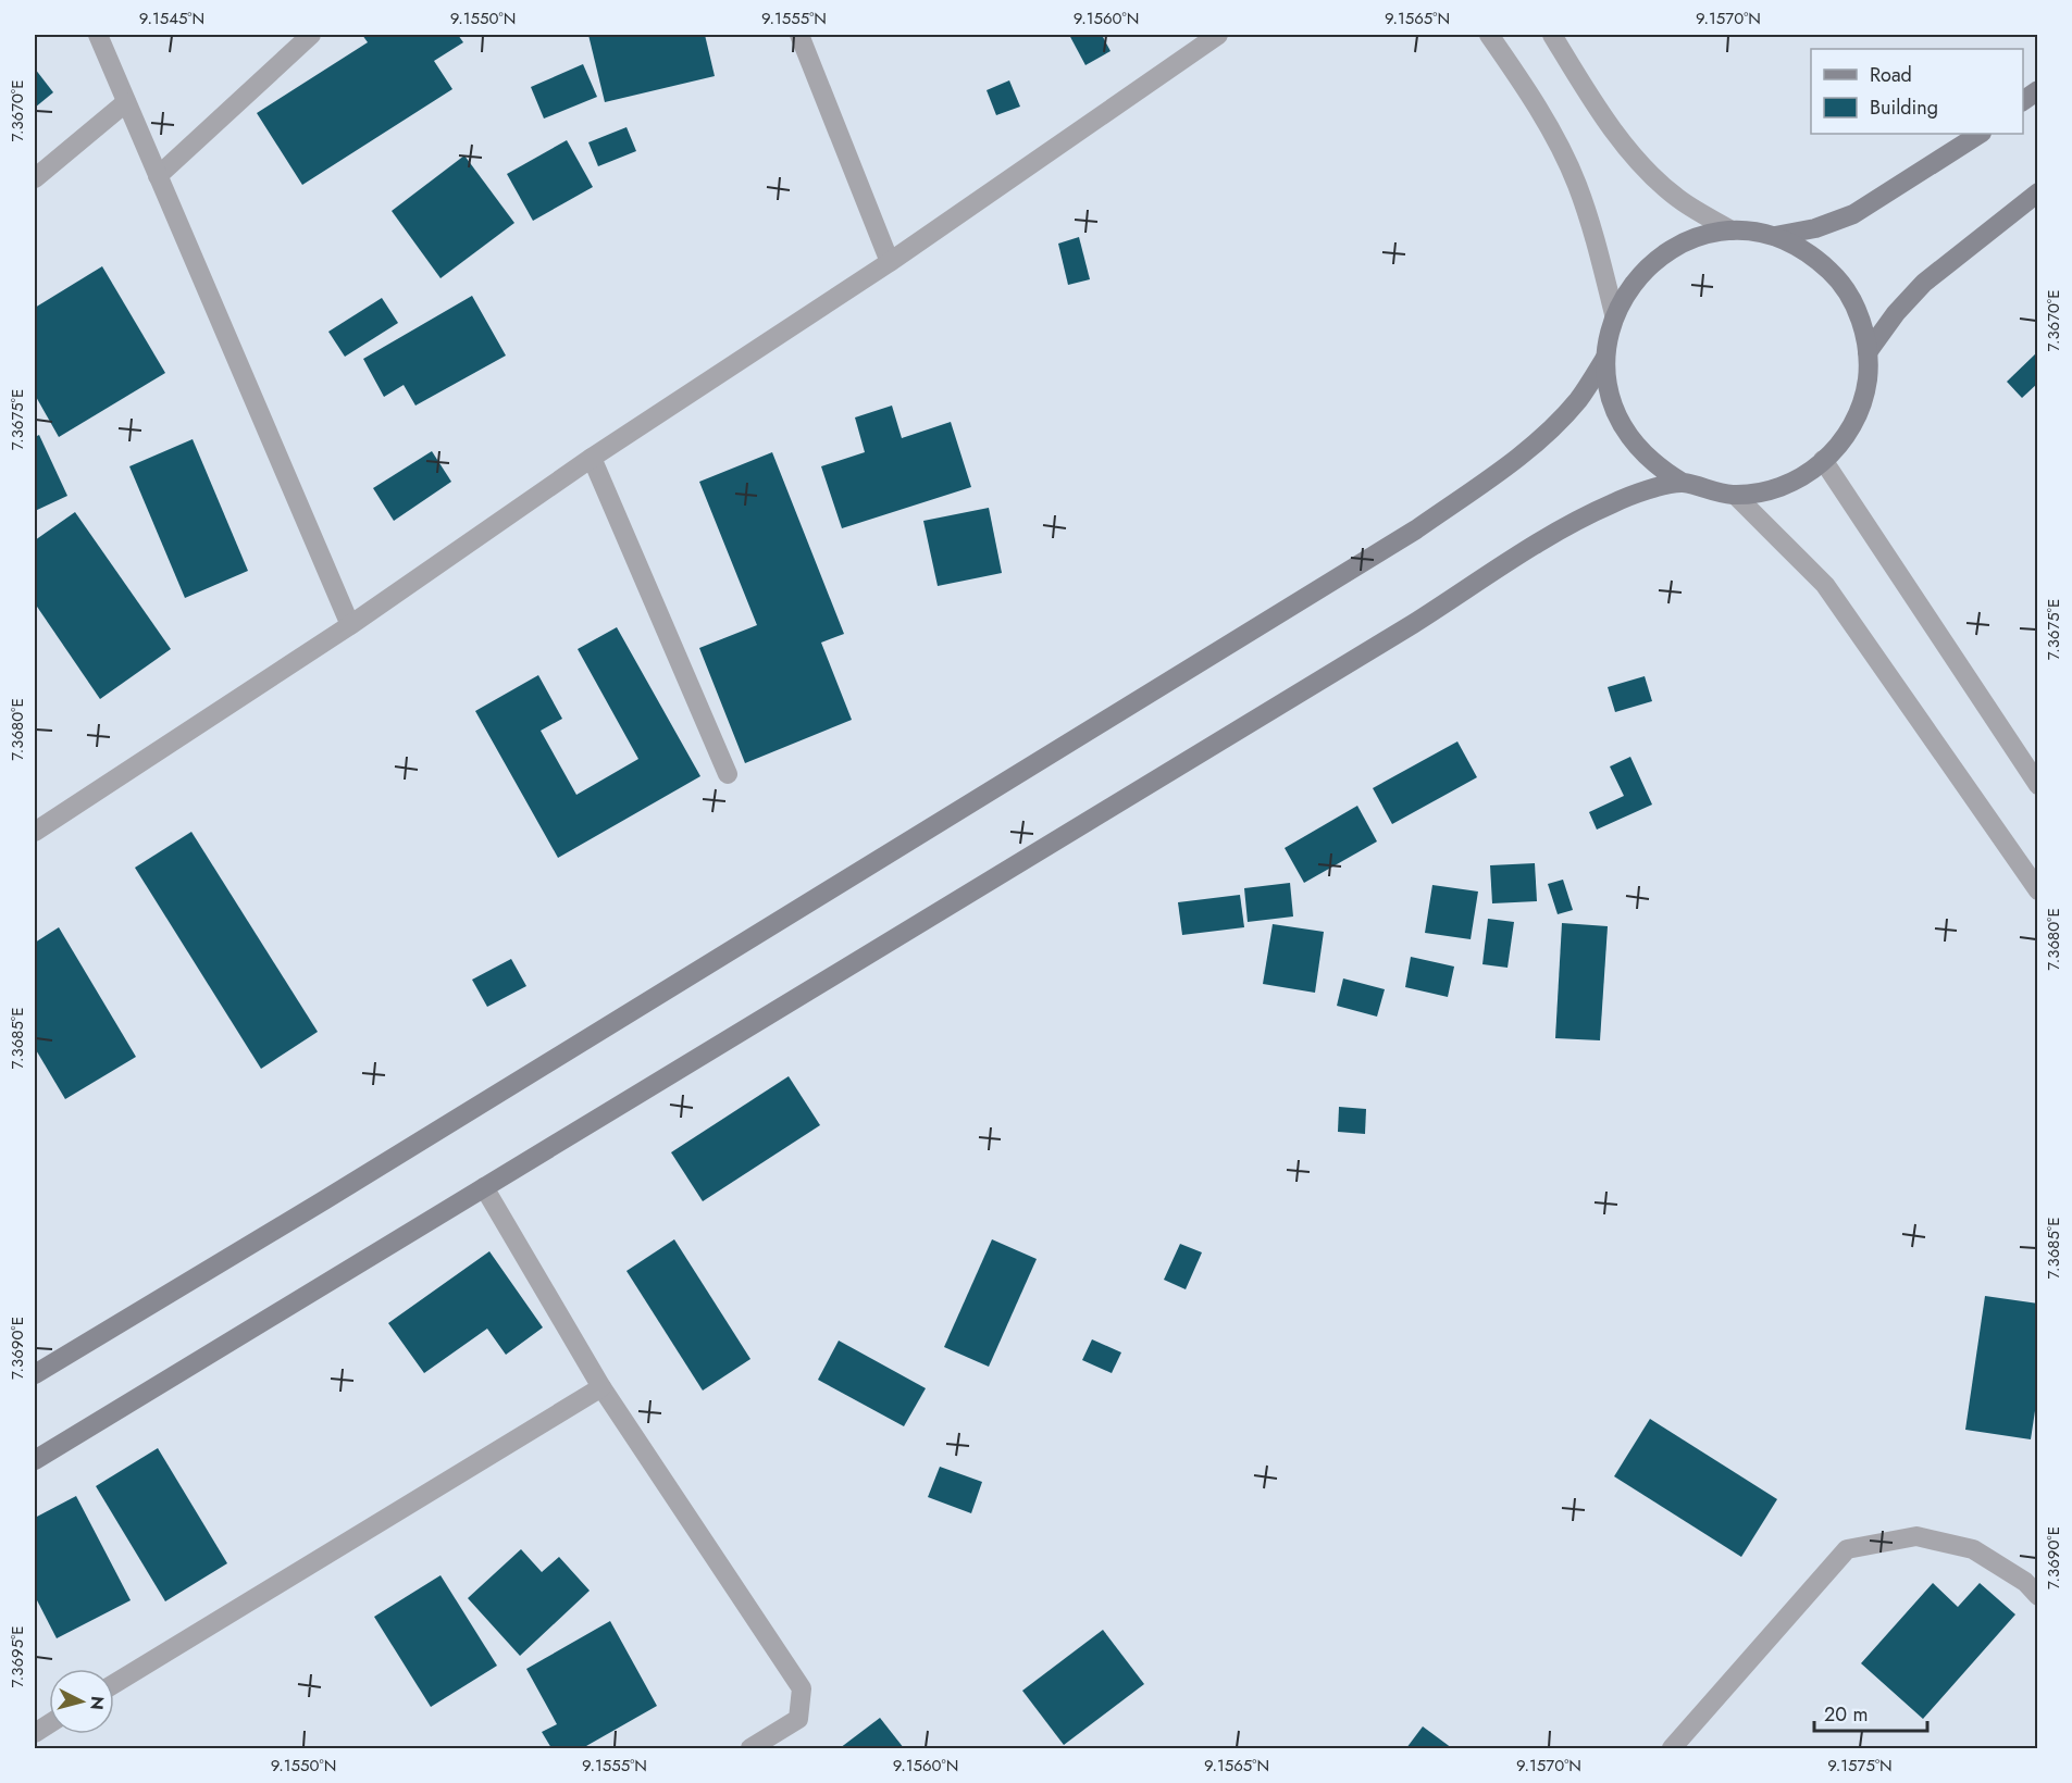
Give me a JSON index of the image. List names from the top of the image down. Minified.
{"legend":["Road","Building"],"scale_bar":"20 m","north":"right","coordinates":["9.1545°N","9.1550°N","9.1555°N","9.1560°N","9.1565°N","9.1570°N","7.3670°E","7.3675°E","7.3680°E","7.3685°E","7.3690°E","7.3695°E","9.1575°N"]}
